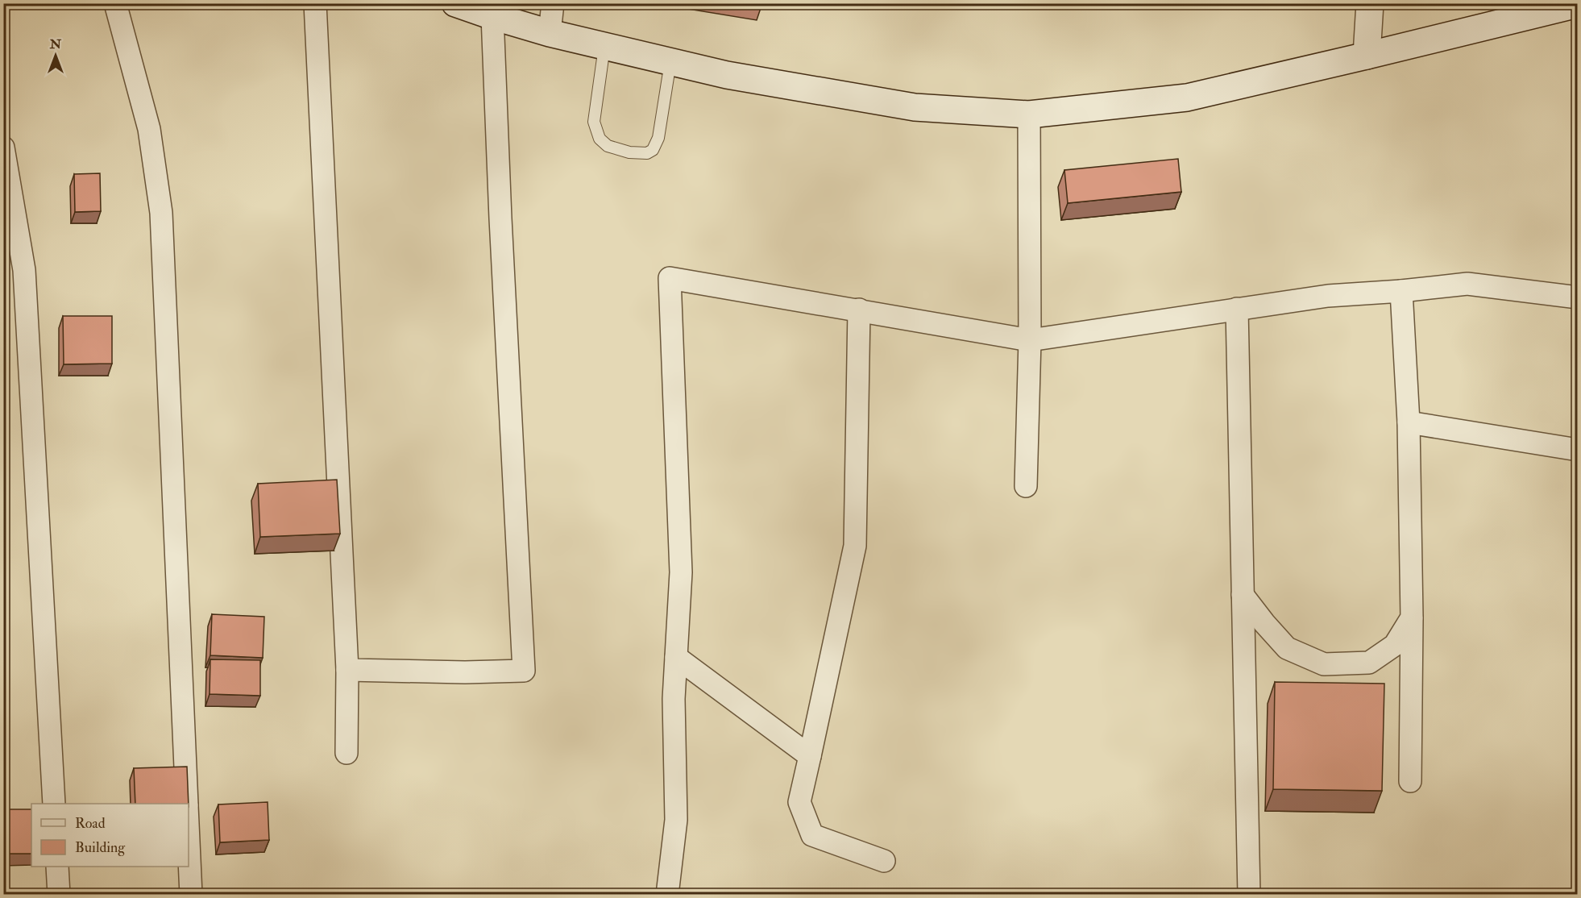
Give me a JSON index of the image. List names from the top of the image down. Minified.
{"legend":["Road","Building"],"north":"top"}
